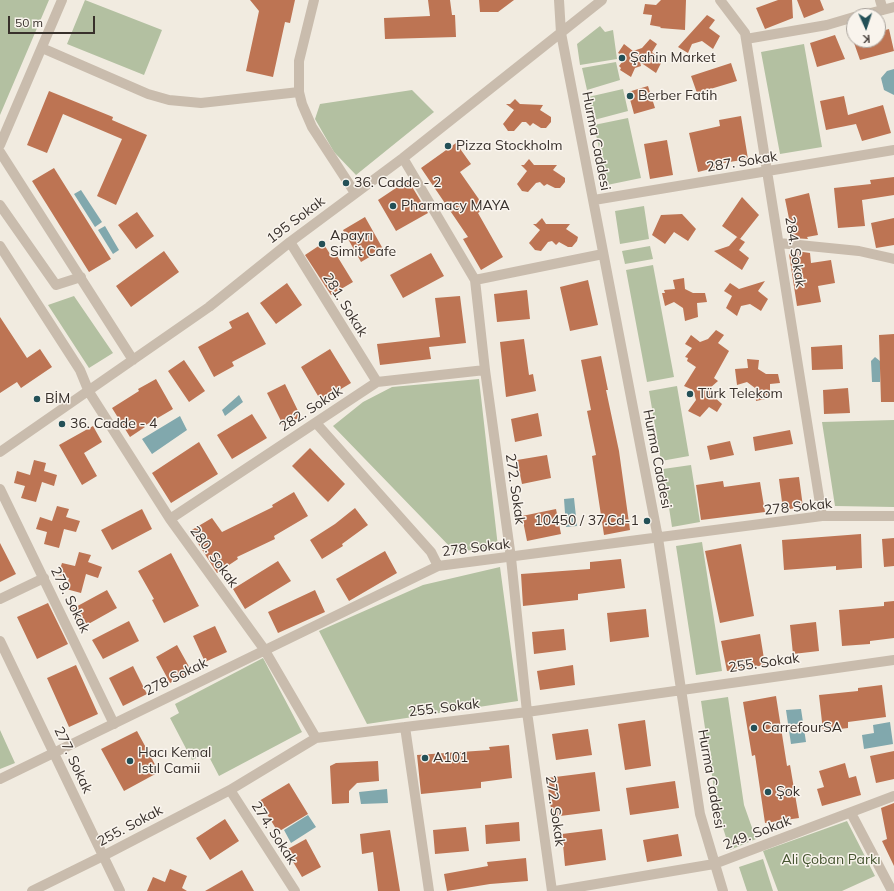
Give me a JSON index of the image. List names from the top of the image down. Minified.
{"streets":{"street":["Hurma Caddesi","287. Sokak","195 Sokak","284. Sokak","281. Sokak","282. Sokak","272. Sokak","278 Sokak","280. Sokak","279. Sokak","255. Sokak","277. Sokak","274. Sokak","249. Sokak"]},"crossings":[["Hurma Caddesi","287. Sokak"],["Hurma Caddesi","195 Sokak"],["Hurma Caddesi","278 Sokak"],["Hurma Caddesi","255. Sokak"],["Hurma Caddesi","249. Sokak"],["287. Sokak","284. Sokak"],["195 Sokak","281. Sokak"],["195 Sokak","272. Sokak"],["195 Sokak","280. Sokak"],["284. Sokak","278 Sokak"],["281. Sokak","282. Sokak"],["282. Sokak","272. Sokak"],["282. Sokak","280. Sokak"],["272. Sokak","278 Sokak"],["272. Sokak","255. Sokak"],["272. Sokak","249. Sokak"],["278 Sokak","280. Sokak"],["278 Sokak","279. Sokak"],["278 Sokak","277. Sokak"],["280. Sokak","255. Sokak"],["255. Sokak","277. Sokak"],["255. Sokak","274. Sokak"]],"parks":["Ali Çoban Parkı"],"places":["Şahin Market","Berber Fatih","Pizza Stockholm","36. Cadde - 2","Pharmacy MAYA","Apayrı Simit Cafe","Türk Telekom","BİM","36. Cadde - 4","10450 / 37.Cd-1","CarrefourSA","A101","Hacı Kemal Istıl Camii","Şok"],"scale_bar":"50 m","north":"bottom"}
